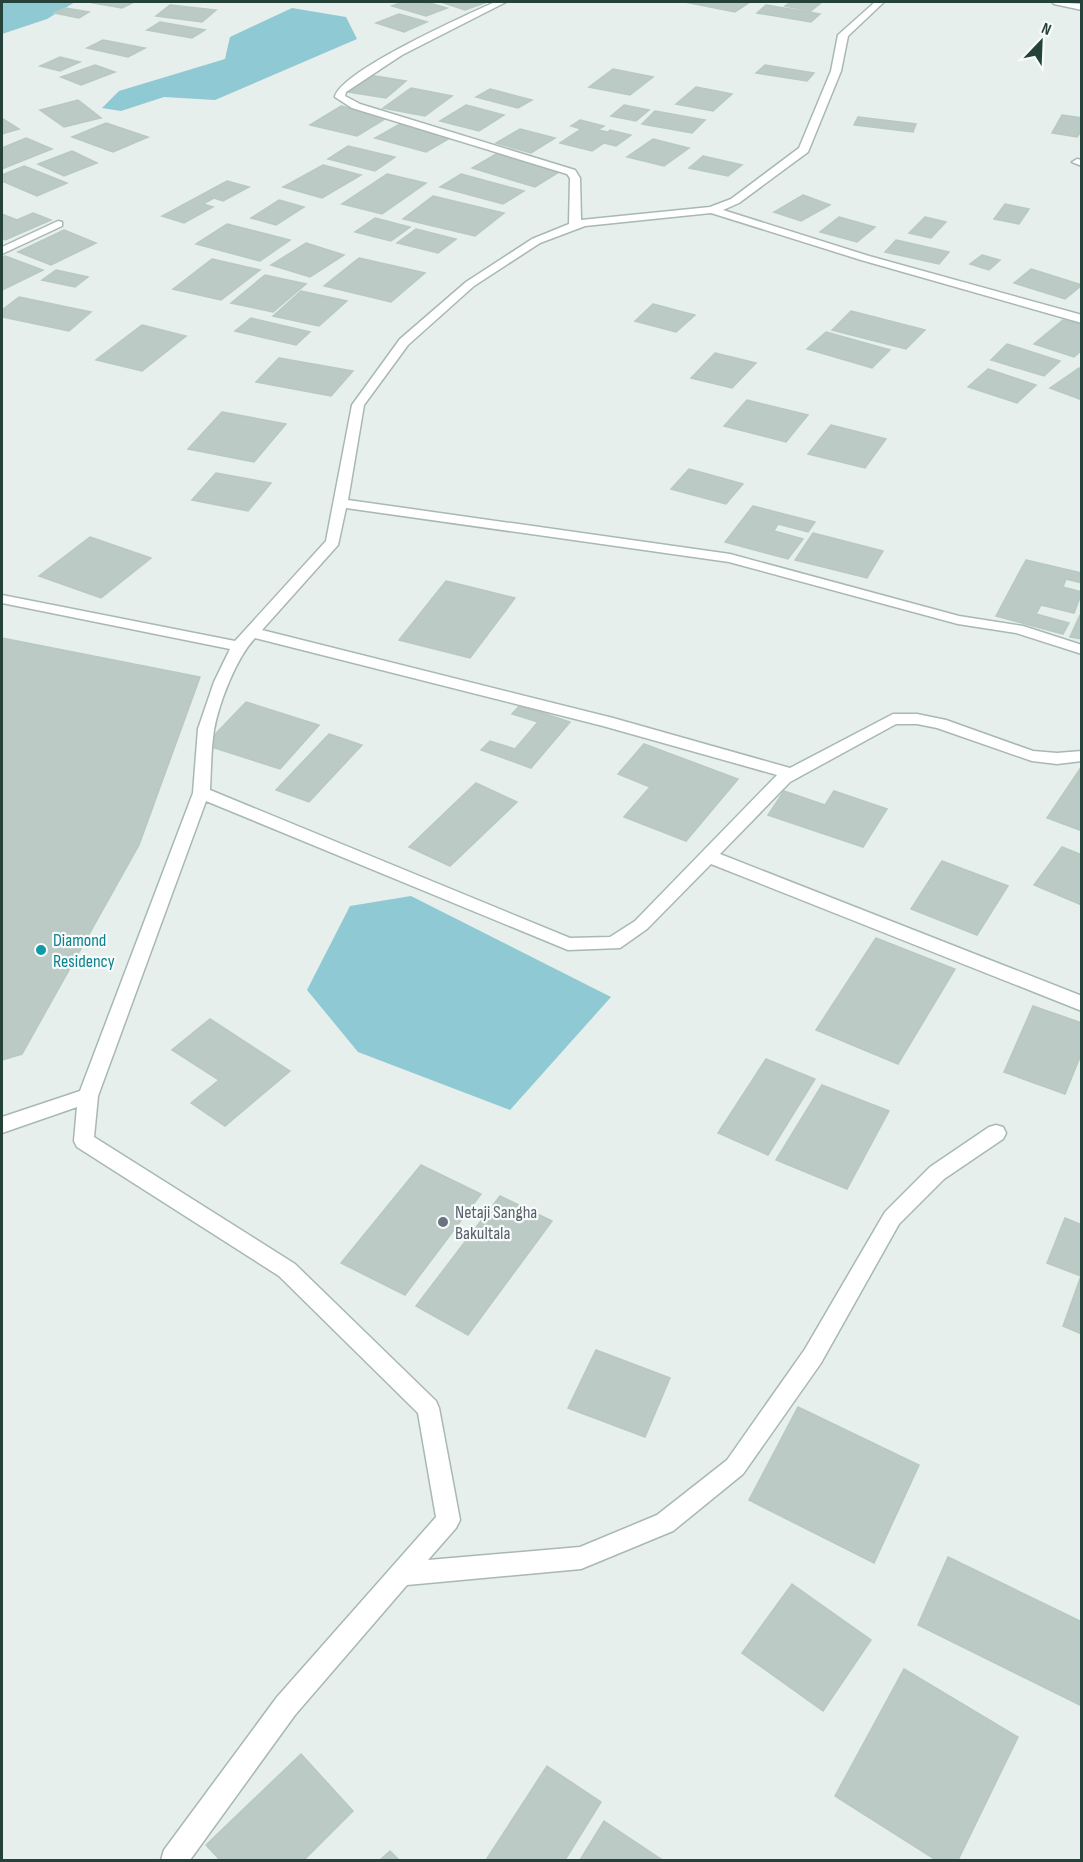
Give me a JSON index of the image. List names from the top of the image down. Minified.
{"places":["Diamond Residency","Netaji Sangha Bakultala"],"north":"top right"}
